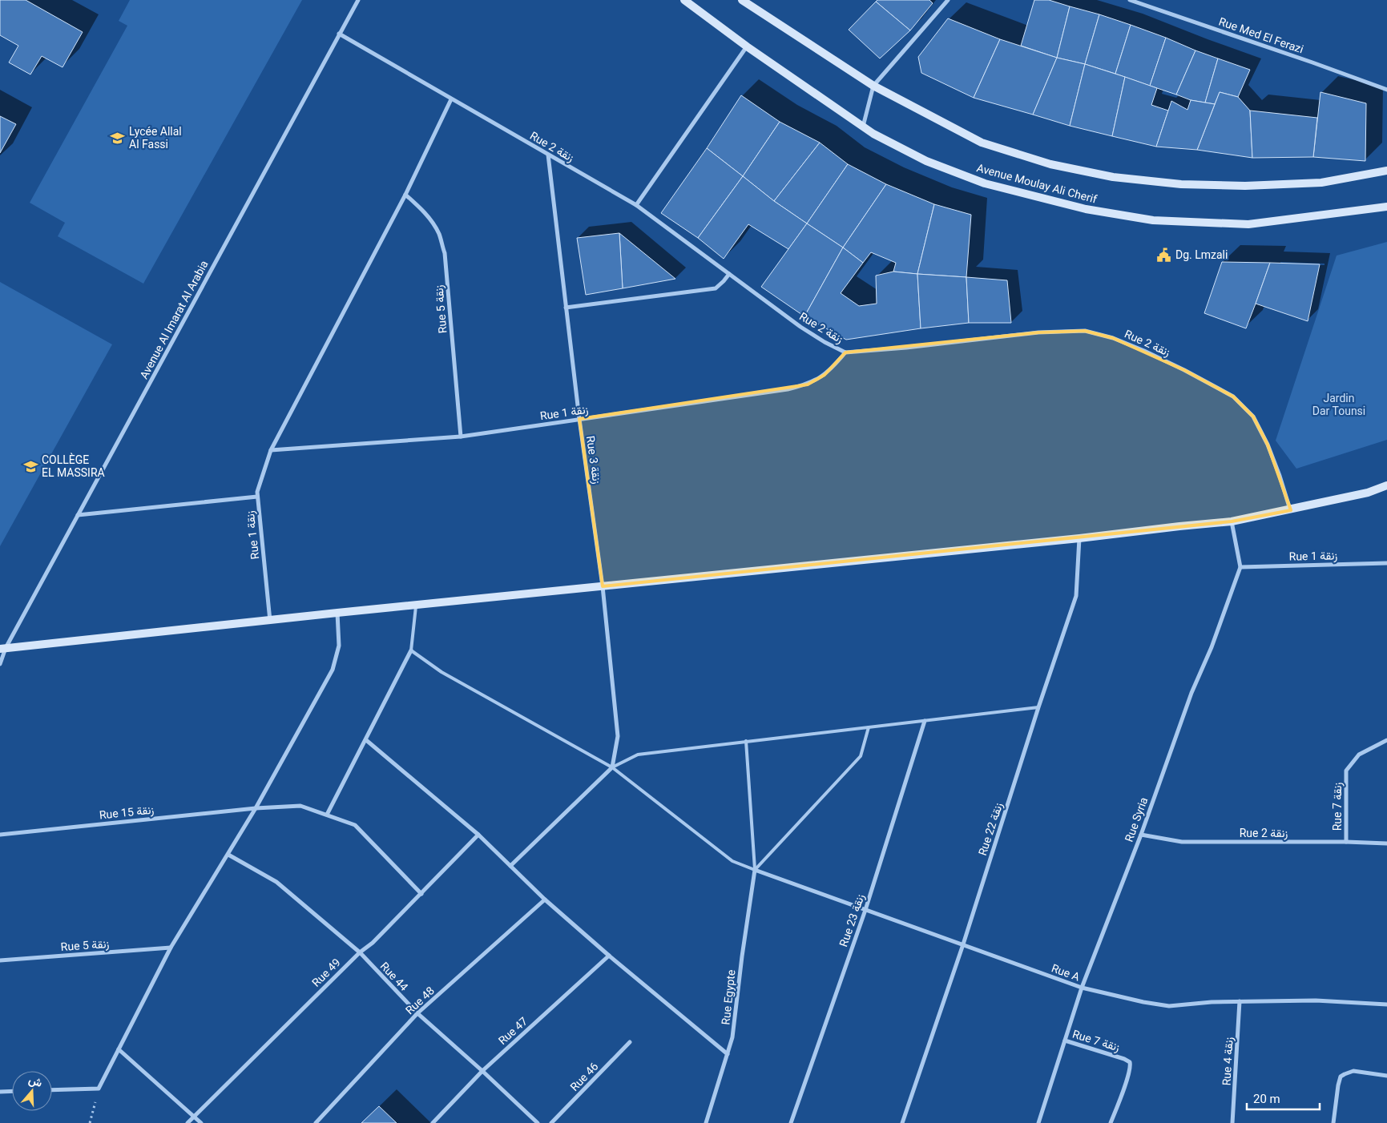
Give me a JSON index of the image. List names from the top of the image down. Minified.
{"streets":{"main road":["Avenue Moulay Ali Cherif"],"street":["Rue Med El Ferazi","Rue 2 زنقة","Rue 5 زنقة","Avenue Al Imarat Al Arabia","Rue 1 زنقة","Rue 3 زنقة","Rue 7 زنقة","Rue 15 زنقة","Rue Syria","Rue 22 زنقة","Rue 23 زنقة","Rue 49","Rue A","Rue 44","Rue Egypte","Rue 48","Rue 47","Rue 4 زنقة","Rue 46"]},"crossings":[["Rue 2 زنقة","Avenue Al Imarat Al Arabia"],["Rue 2 زنقة","Rue 1 زنقة"],["Rue 2 زنقة","Rue 3 زنقة"],["Rue 2 زنقة","Rue 7 زنقة"],["Rue 2 زنقة","Rue Syria"],["Rue 5 زنقة","Rue 1 زنقة"],["Rue 1 زنقة","Rue 3 زنقة"],["Rue 1 زنقة","Rue Syria"],["Rue 7 زنقة","Rue Syria"],["Rue 15 زنقة","Rue 49"],["Rue Syria","Rue A"],["Rue 22 زنقة","Rue A"],["Rue 23 زنقة","Rue A"],["Rue 49","Rue 44"],["Rue A","Rue Egypte"],["Rue A","Rue 4 زنقة"],["Rue 44","Rue 48"],["Rue 44","Rue 47"]],"parks":["Jardin Dar Tounsi"],"places":{"school or university":["Lycée Allal Al Fassi","COLLÈGE EL MASSIRA"],"public building":["Dg. Lmzali"]},"scale_bar":"20 m","north":"top"}
